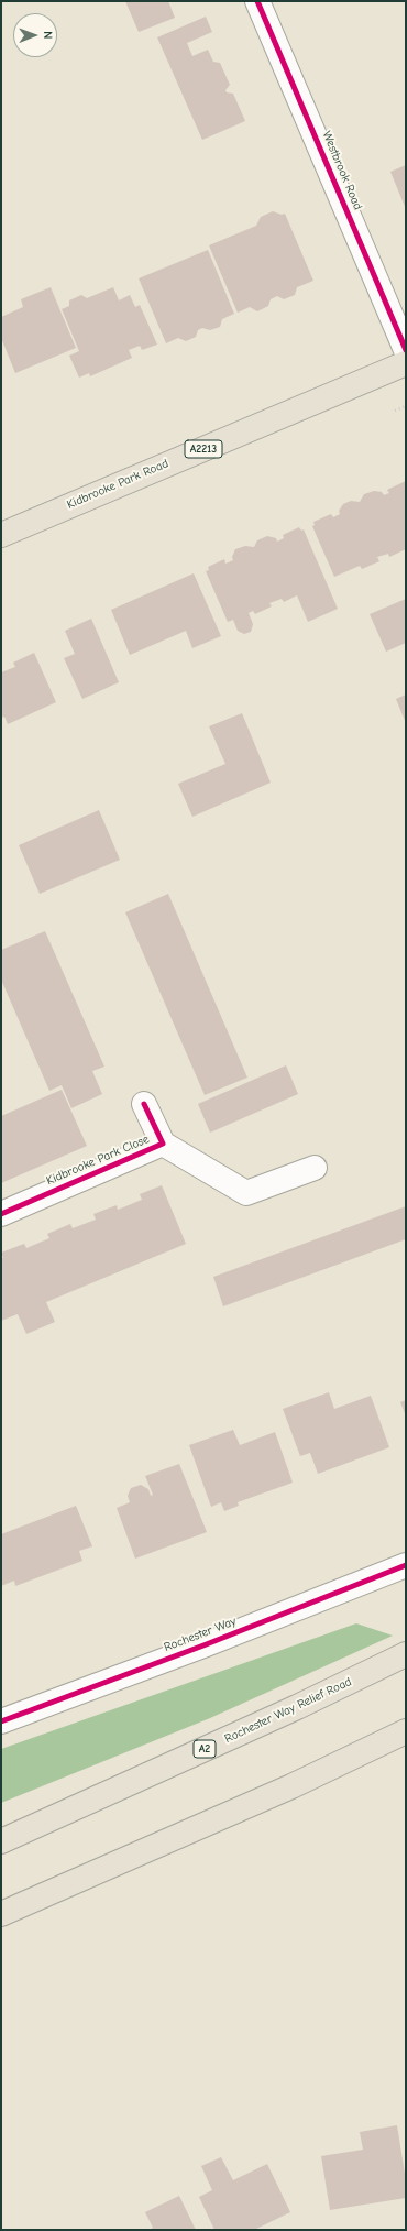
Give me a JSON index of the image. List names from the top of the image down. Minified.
{"streets":{"main road":["A2213","Kidbrooke Park Road","Rochester Way Relief Road","A2"],"street":["Westbrook Road","Kidbrooke Park Close","Rochester Way"]},"north":"right"}
